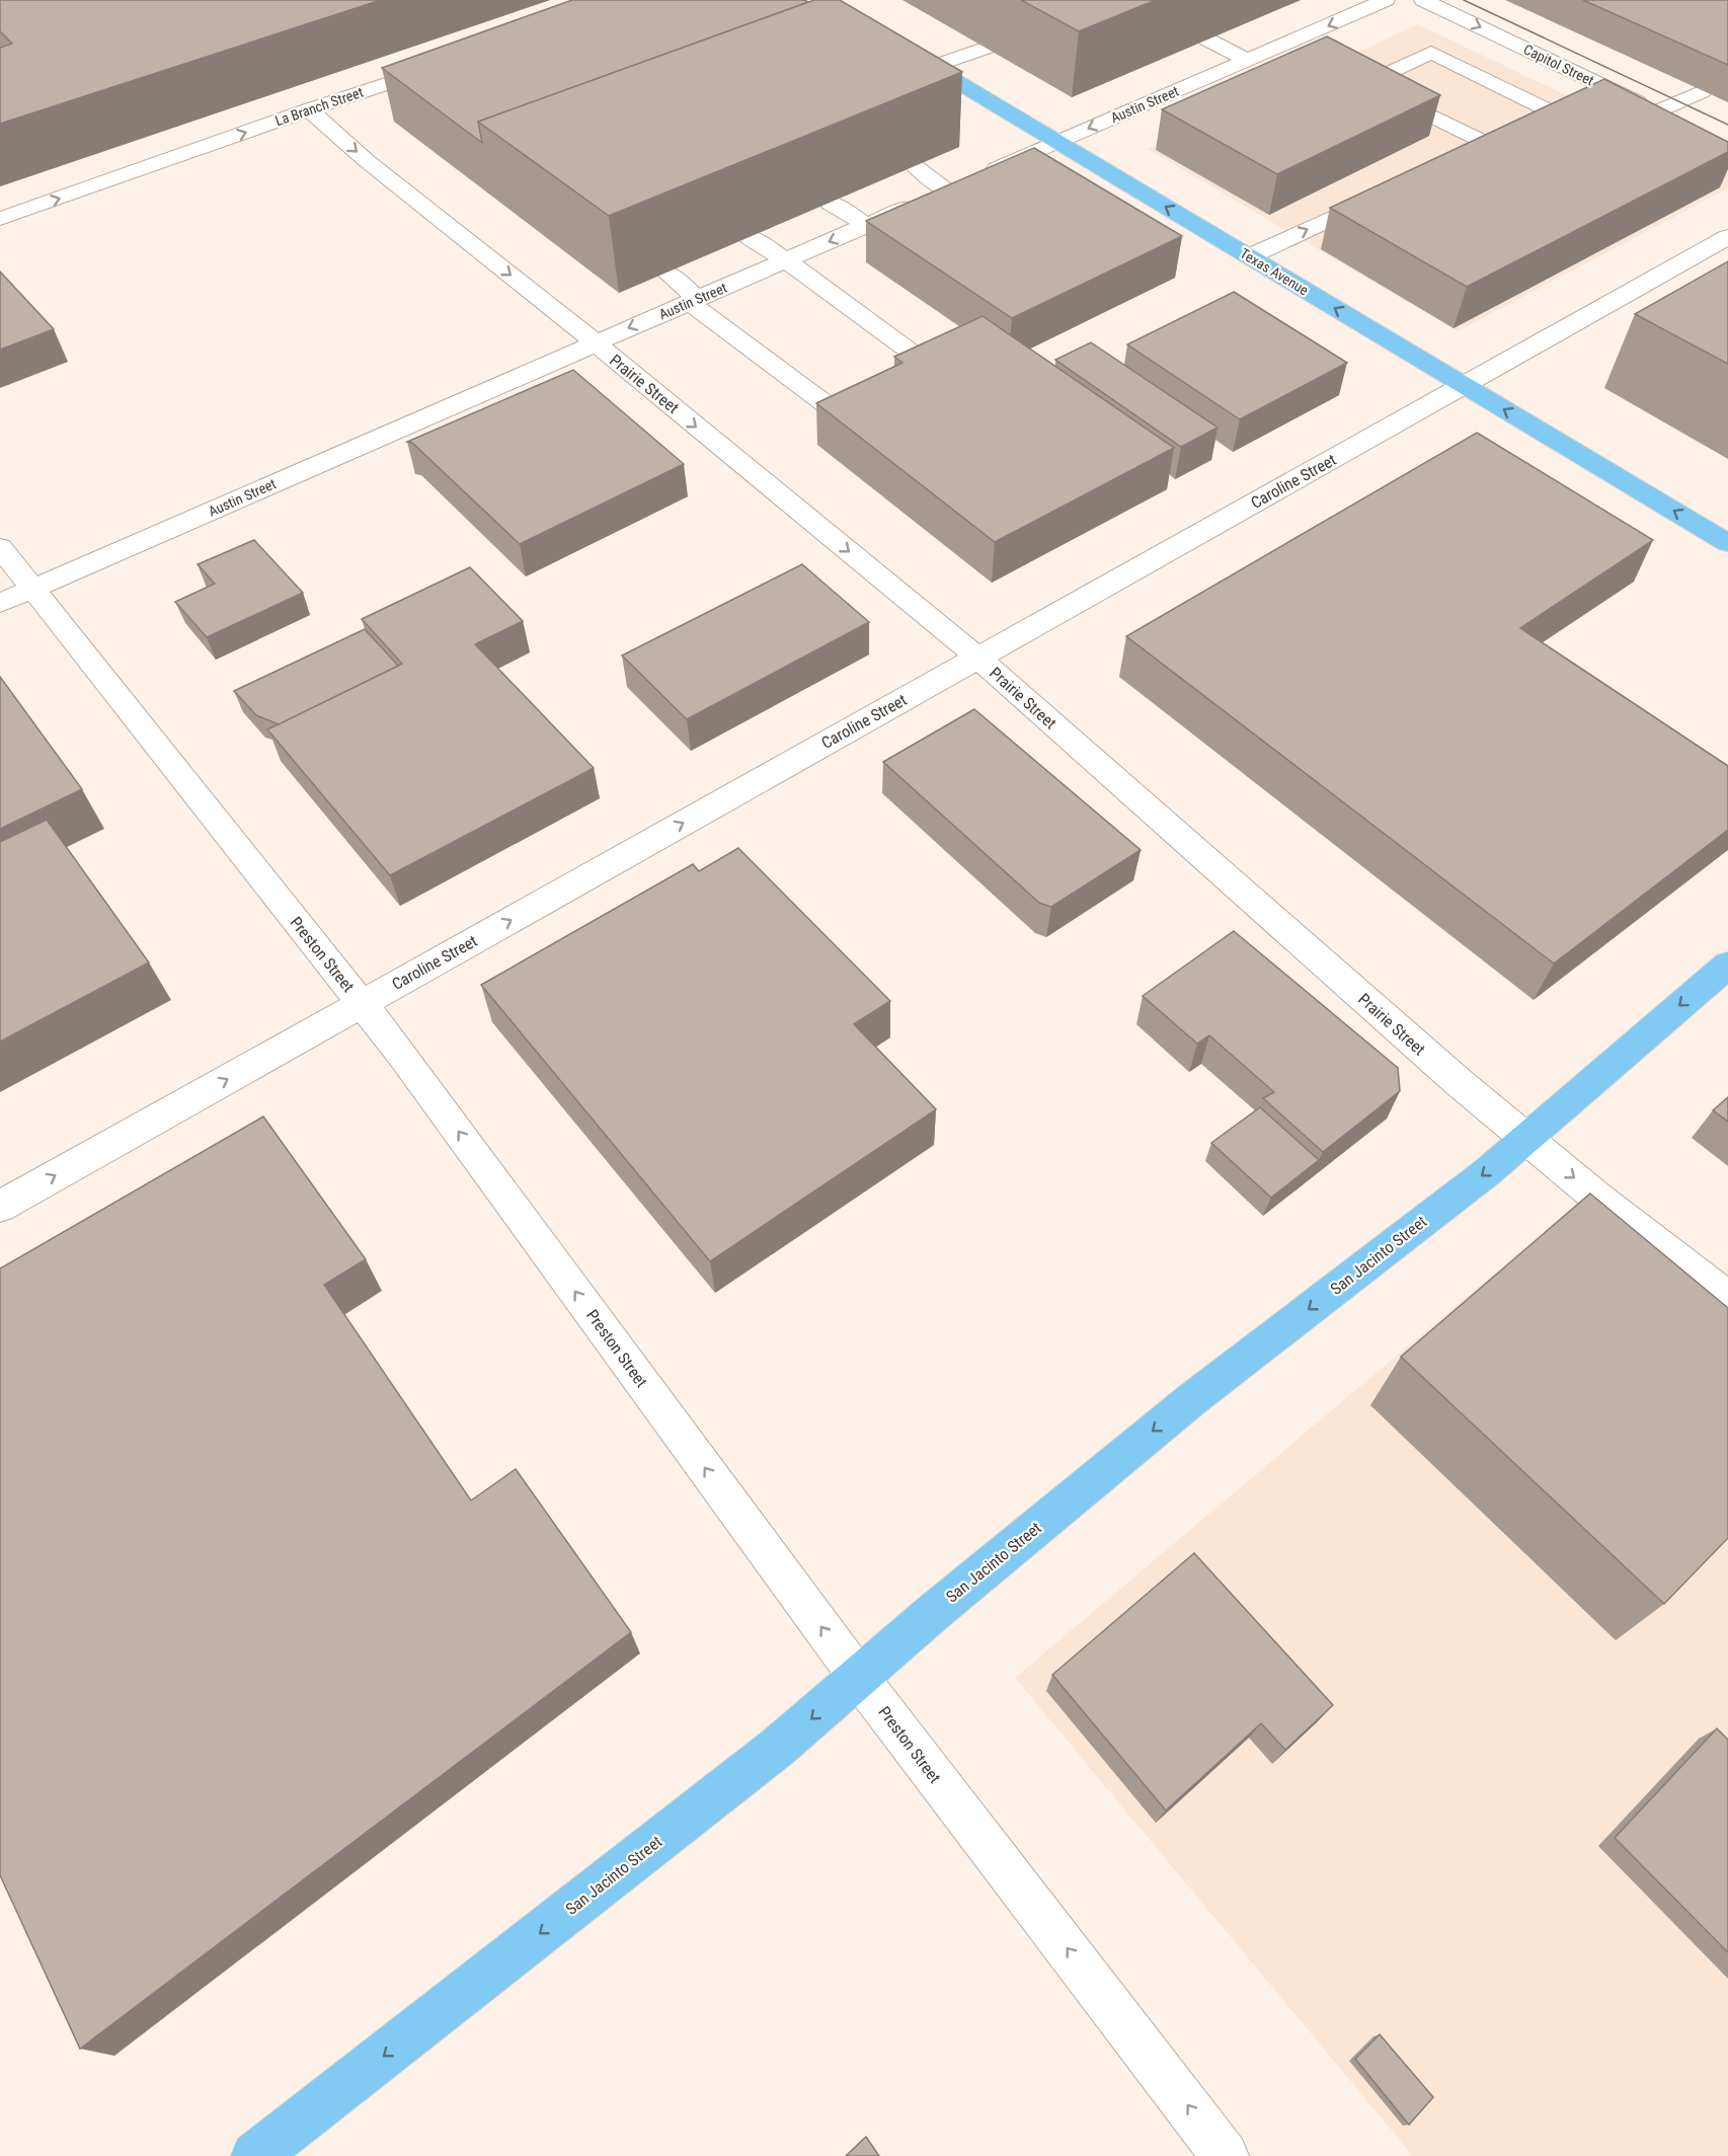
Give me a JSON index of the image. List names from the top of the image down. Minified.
{"streets":{"main road":["Texas Avenue","San Jacinto Street"],"street":["Capitol Street","Austin Street","La Branch Street","Prairie Street","Caroline Street","Preston Street"]},"crossings":[["Austin Street","Texas Avenue"],["Austin Street","Prairie Street"],["Austin Street","Preston Street"],["La Branch Street","Prairie Street"],["Texas Avenue","Caroline Street"],["Prairie Street","Caroline Street"],["Prairie Street","San Jacinto Street"],["Caroline Street","Preston Street"],["Preston Street","San Jacinto Street"]],"one_way":["Austin Street","La Branch Street","Texas Avenue","Caroline Street","Preston Street","San Jacinto Street"]}
